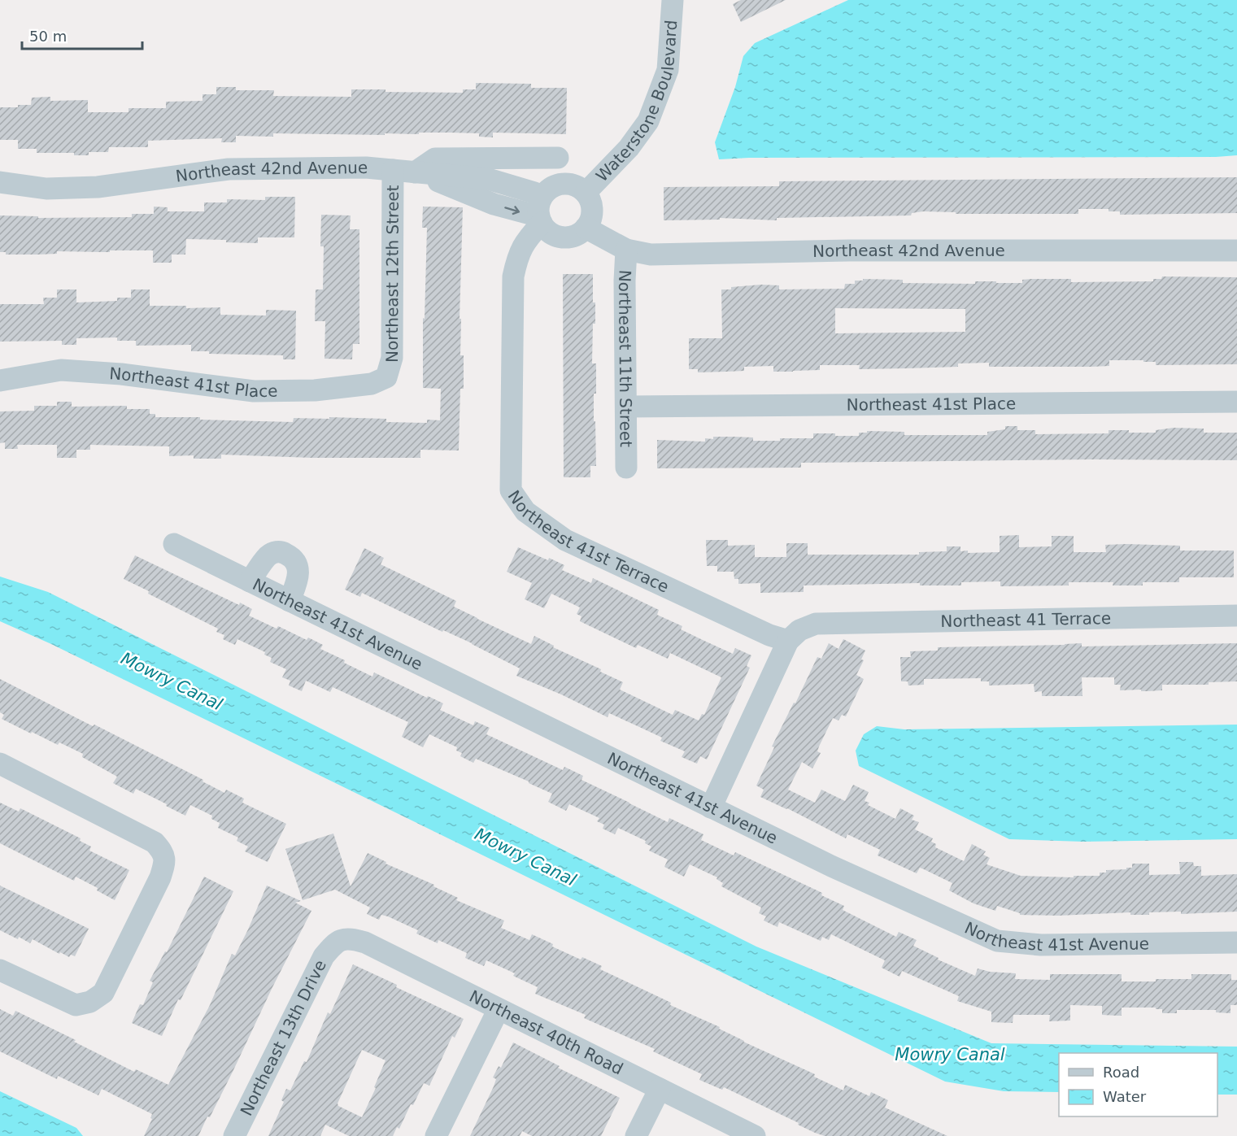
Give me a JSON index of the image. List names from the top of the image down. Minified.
{"streets":{"street":["Waterstone Boulevard","Northeast 42nd Avenue","Northeast 12th Street","Northeast 11th Street","Northeast 41st Place","Northeast 41st Terrace","Northeast 41 Terrace","Northeast 41st Avenue","Northeast 40th Road","Northeast 13th Drive"]},"crossings":[["Waterstone Boulevard","Northeast 42nd Avenue"],["Waterstone Boulevard","Northeast 41st Terrace"],["Northeast 42nd Avenue","Northeast 12th Street"],["Northeast 42nd Avenue","Northeast 11th Street"],["Northeast 42nd Avenue","Northeast 41st Terrace"],["Northeast 12th Street","Northeast 41st Place"],["Northeast 11th Street","Northeast 41st Place"],["Northeast 41st Terrace","Northeast 41 Terrace"],["Northeast 40th Road","Northeast 13th Drive"]],"water":["Mowry Canal"],"legend":["Road","Water"],"scale_bar":"50 m"}
